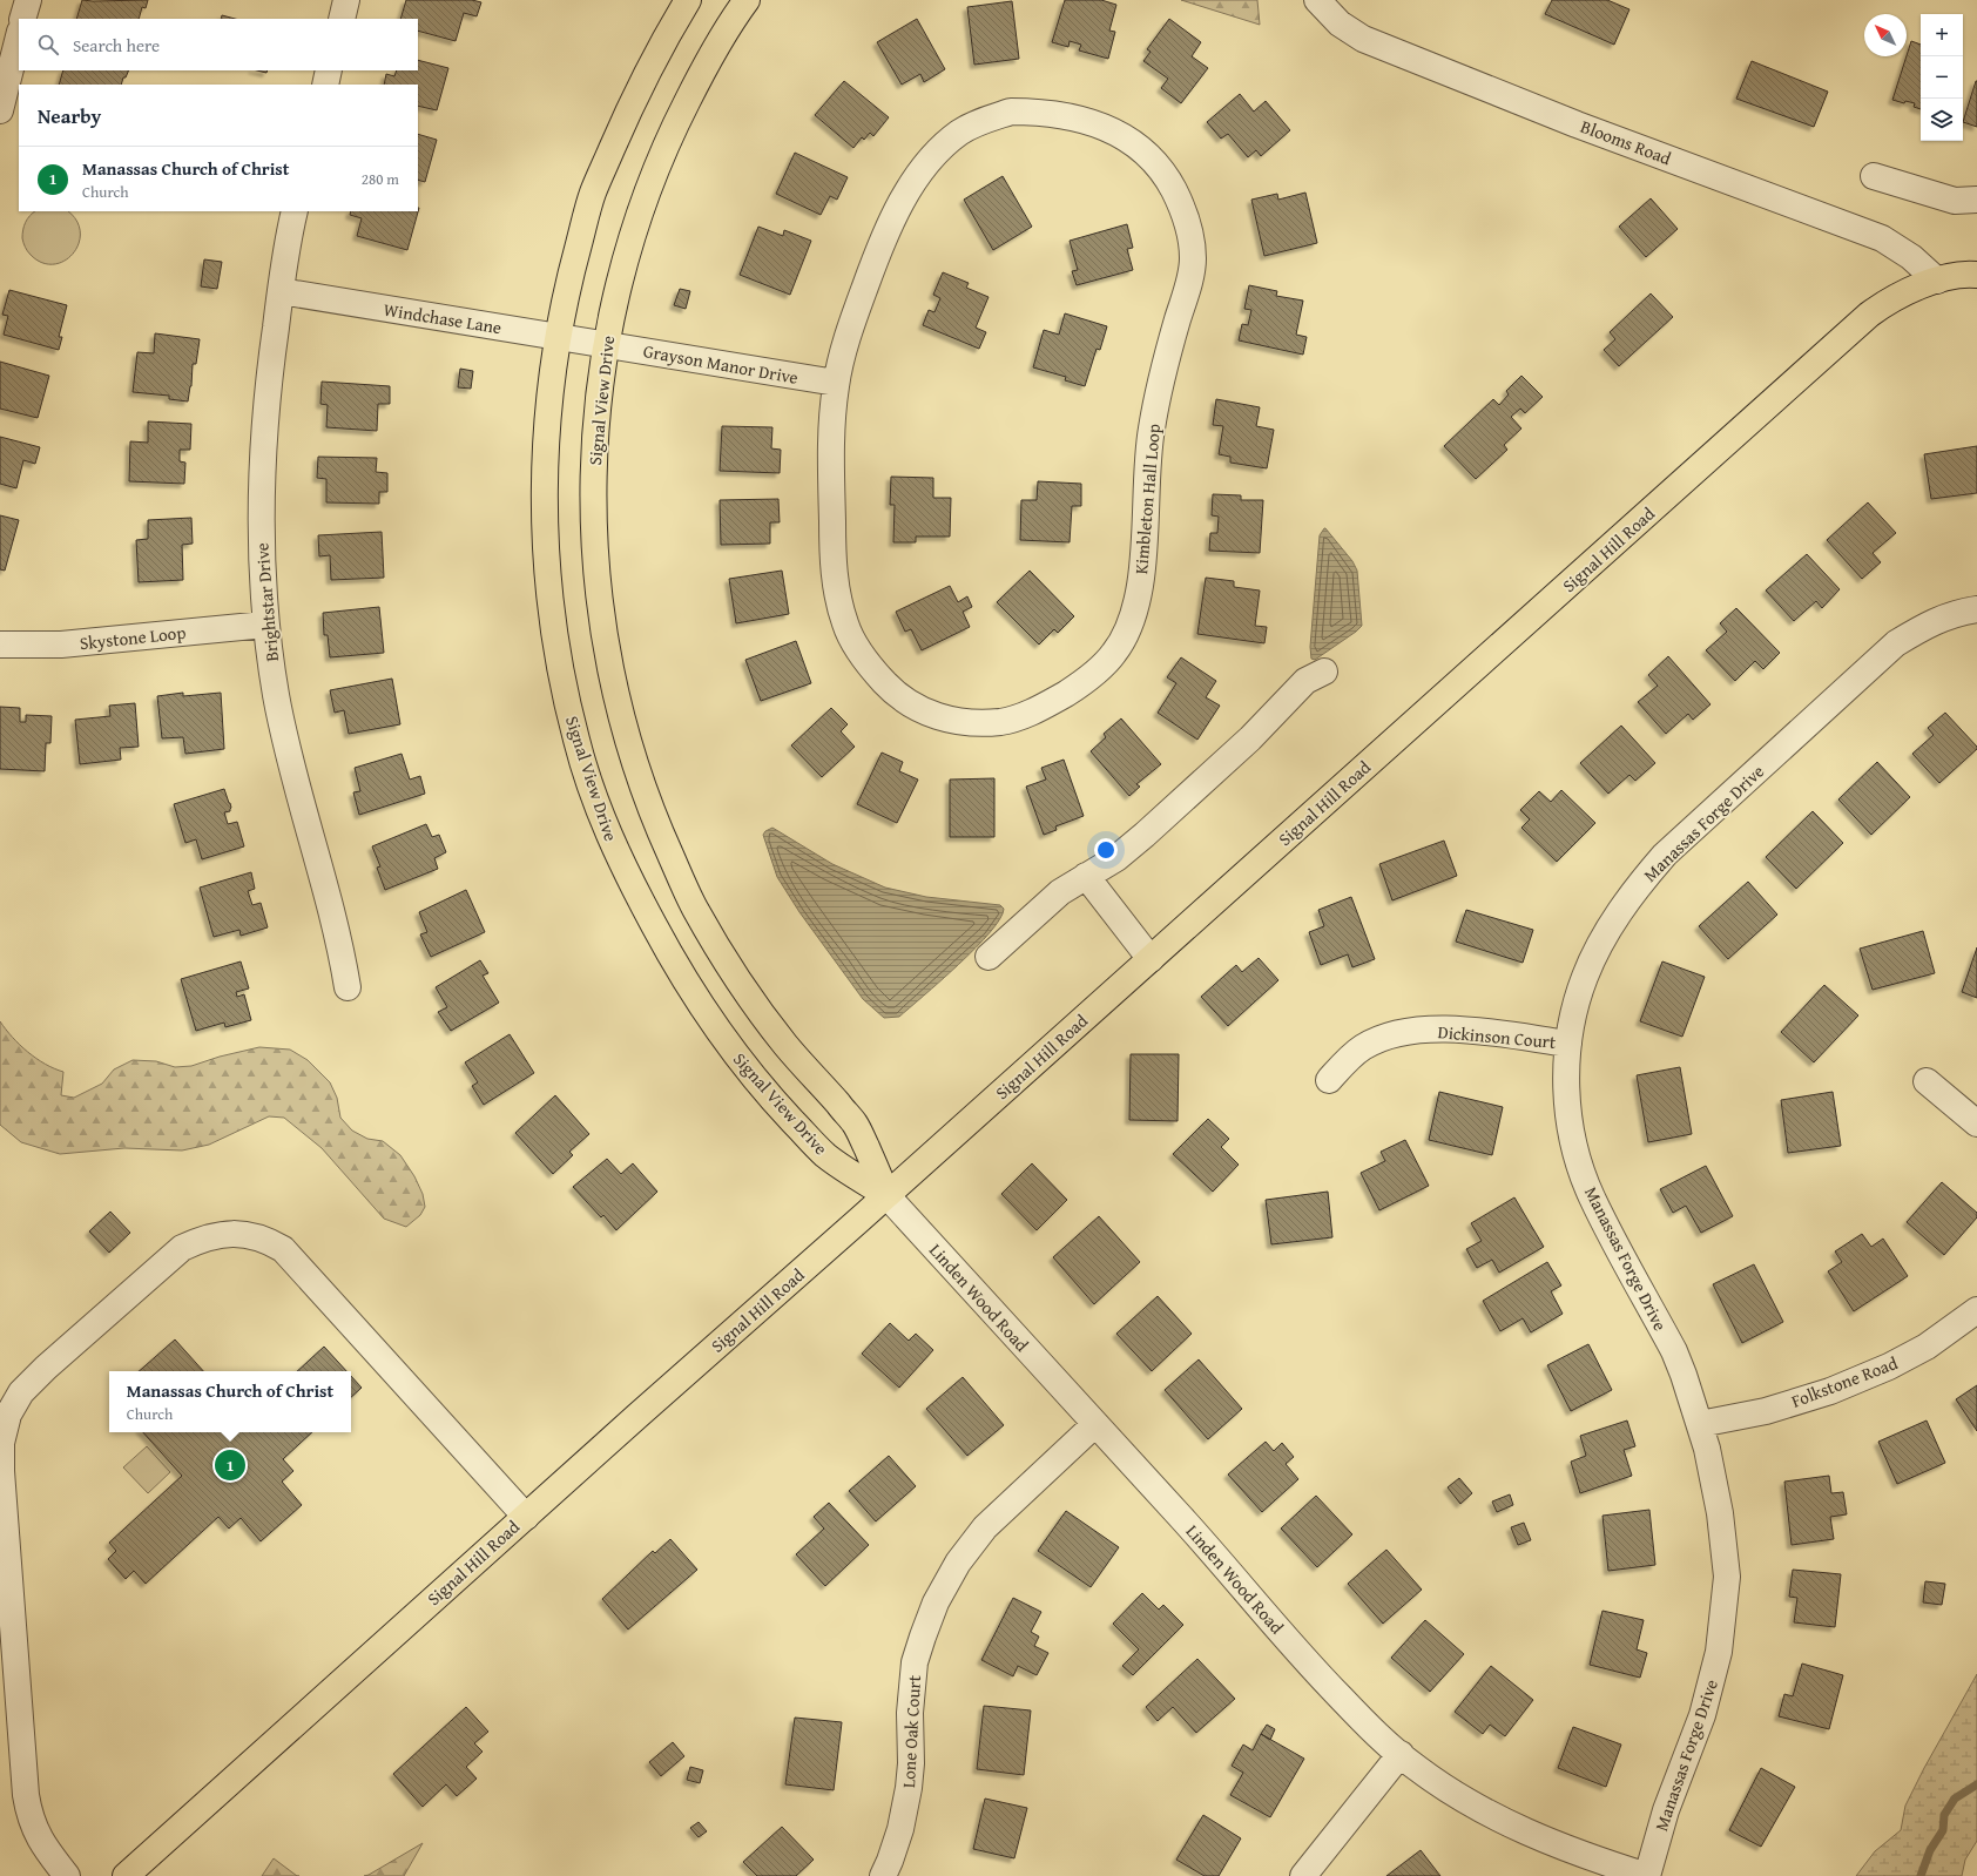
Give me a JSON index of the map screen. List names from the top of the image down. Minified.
{"streets":{"main road":["Signal View Drive","Signal Hill Road"],"street":["Blooms Road","Windchase Lane","Grayson Manor Drive","Kimbleton Hall Loop","Brightstar Drive","Skystone Loop","Manassas Forge Drive","Dickinson Court","Linden Wood Road","Folkstone Road","Lone Oak Court"]},"crossings":[["Blooms Road","Signal Hill Road"],["Windchase Lane","Grayson Manor Drive"],["Windchase Lane","Signal View Drive"],["Windchase Lane","Brightstar Drive"],["Grayson Manor Drive","Signal View Drive"],["Grayson Manor Drive","Kimbleton Hall Loop"],["Signal View Drive","Signal Hill Road"],["Signal View Drive","Linden Wood Road"],["Signal Hill Road","Linden Wood Road"],["Brightstar Drive","Skystone Loop"],["Manassas Forge Drive","Dickinson Court"],["Manassas Forge Drive","Linden Wood Road"],["Manassas Forge Drive","Folkstone Road"],["Linden Wood Road","Lone Oak Court"]],"north":"top left","page":{"map_buttons":["+","−"],"search":"Search here","heading":"Nearby","list":[{"mark":"1","name":"Manassas Church of Christ","note":"Church","value":"280 m"}],"popup":["Manassas Church of Christ","Church"],"pins":"1"}}
